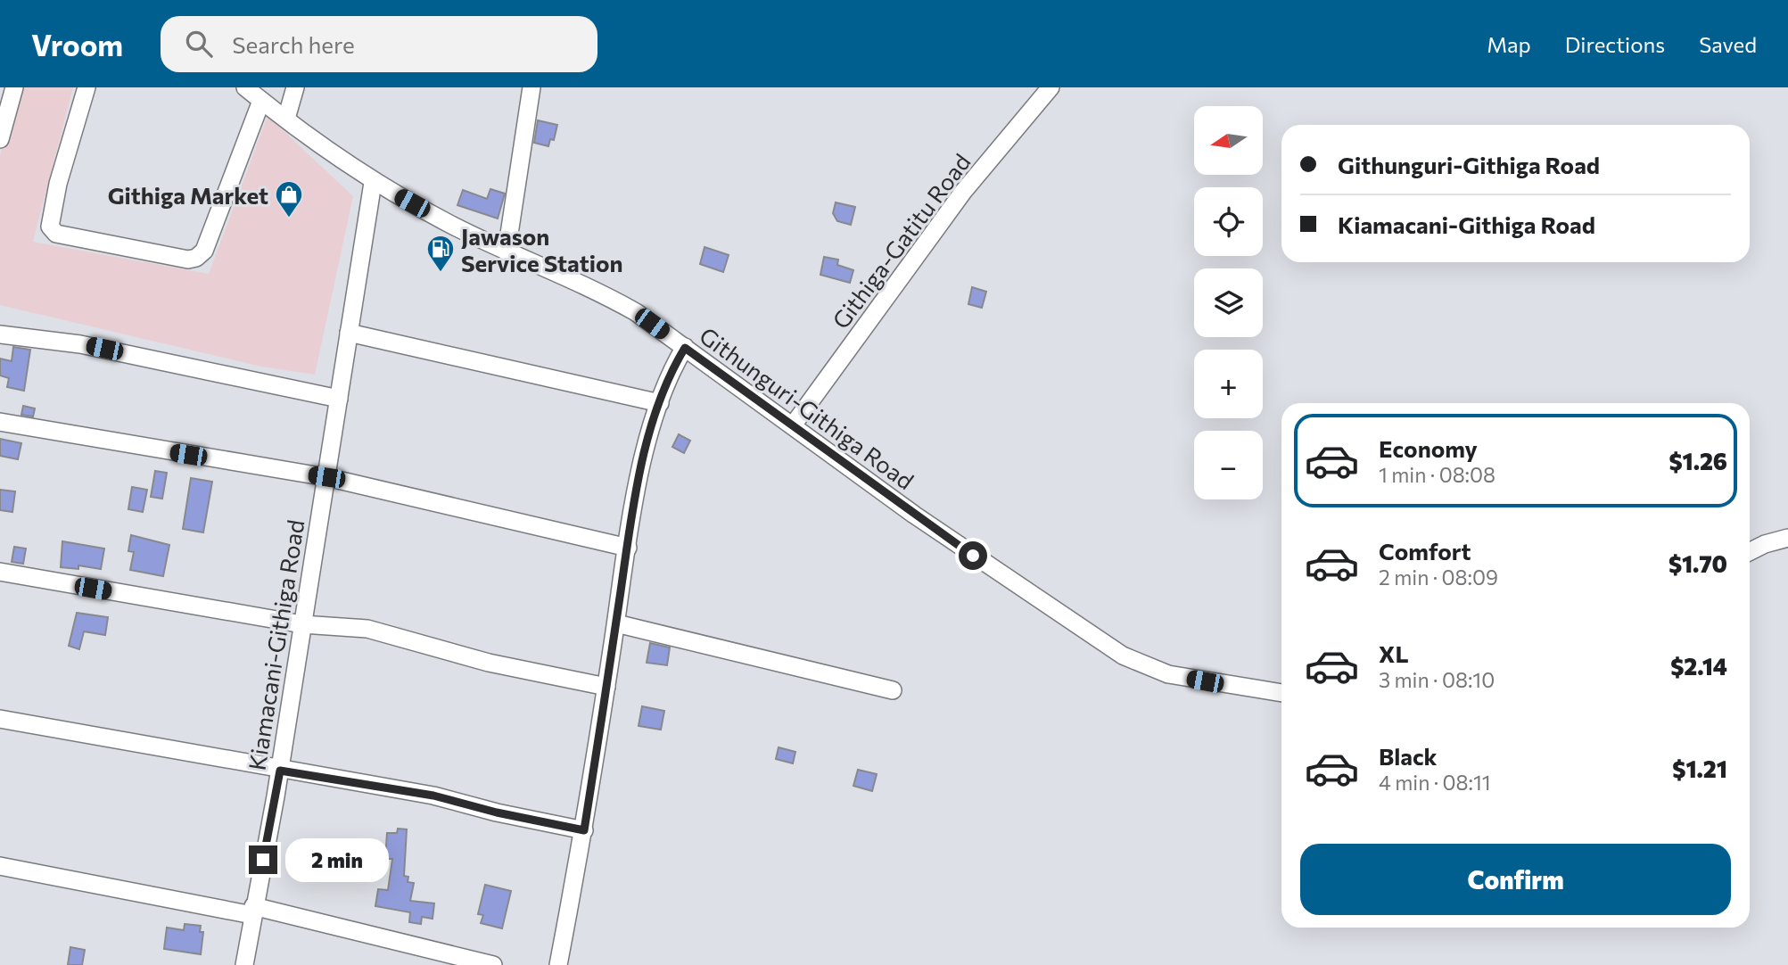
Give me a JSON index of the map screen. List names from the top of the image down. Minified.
{"streets":{"street":["Githiga-Gatitu Road","Githunguri-Githiga Road","Kiamacani-Githiga Road"]},"crossings":[["Githiga-Gatitu Road","Githunguri-Githiga Road"],["Githunguri-Githiga Road","Kiamacani-Githiga Road"]],"places":{"shop":["Githiga Market"],"fuel station":["Jawason Service Station"]},"north":"left","page":{"header":"Vroom","search":"Search here","nav":["Map","Directions","Saved"],"map_buttons":["+","−"],"banner":["Githunguri-Githiga Road","Kiamacani-Githiga Road"],"list":[{"name":"Economy","note":"1 min · 08:08","value":"$1.26"},{"name":"Comfort","note":"2 min · 08:09","value":"$1.70"},{"name":"XL","note":"3 min · 08:10","value":"$2.14"},{"name":"Black","note":"4 min · 08:11","value":"$1.21"}],"buttons":"Confirm","bubble":"2 min"}}
